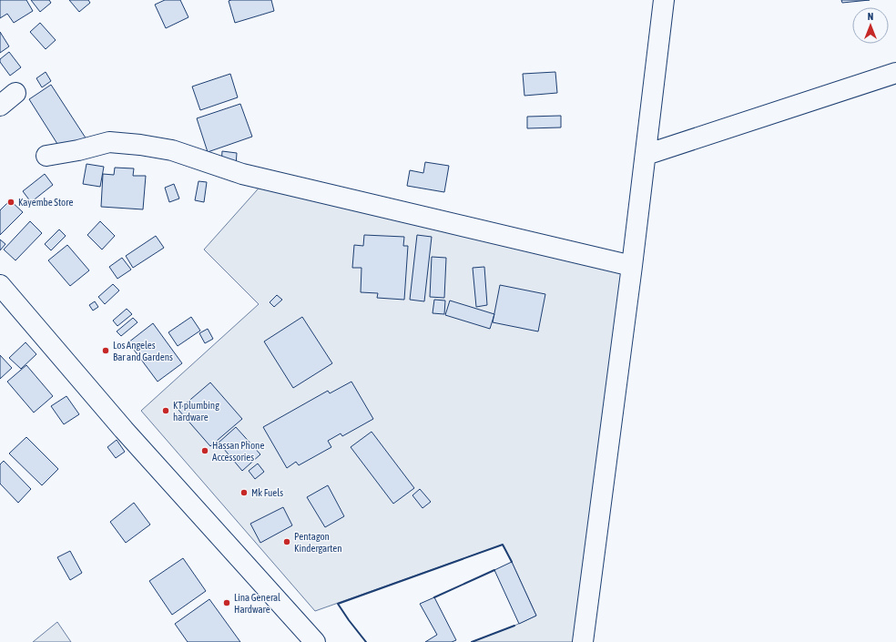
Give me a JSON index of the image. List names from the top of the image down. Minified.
{"places":["Kayembe Store","Los Angeles Bar and Gardens","KT plumbing hardware","Hassan Phone Accessories","Mk Fuels","Pentagon Kindergarten","Lina General Hardware"],"north":"top"}
